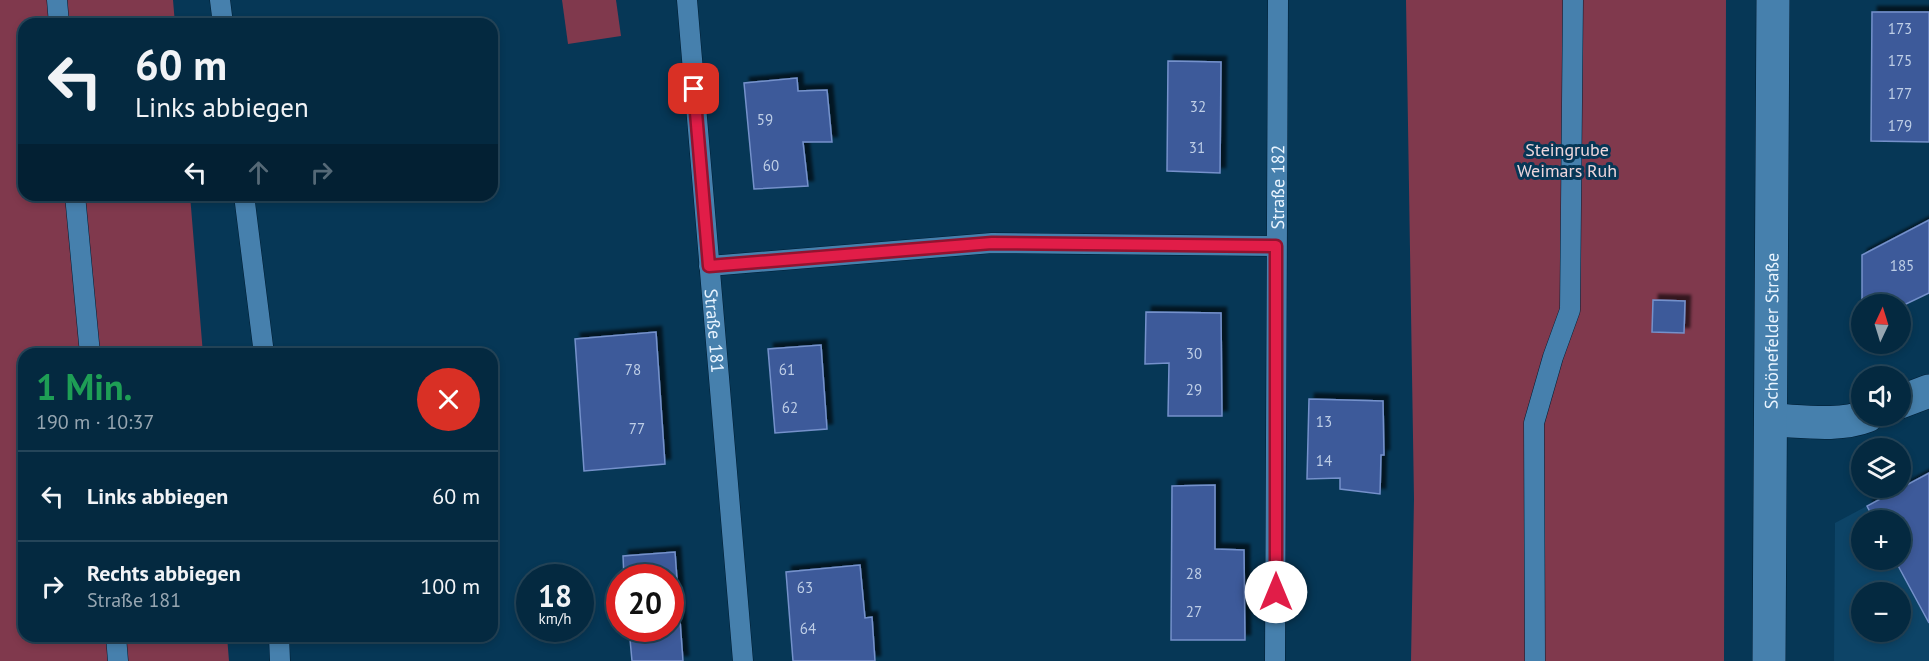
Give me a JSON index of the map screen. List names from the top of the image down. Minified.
{"streets":{"street":["Schönefelder Straße"],"lane":["Straße 182","Straße 181"]},"parks":["Steingrube Weimars Ruh"],"house_numbers":["173","175","177","32","59","179","31","60","185","30","78","61","29","62","13","77","14","28","63","27","64"],"north":"top","page":{"turn":["60 m","Links abbiegen"],"map_buttons":["+","−"],"heading":["1 Min.","190 m · 10:37"],"list":[{"name":"Links abbiegen","value":"60 m"},{"name":"Rechts abbiegen","note":"Straße 181","value":"100 m"}],"speed":"18 km/h","limit":"20"}}
